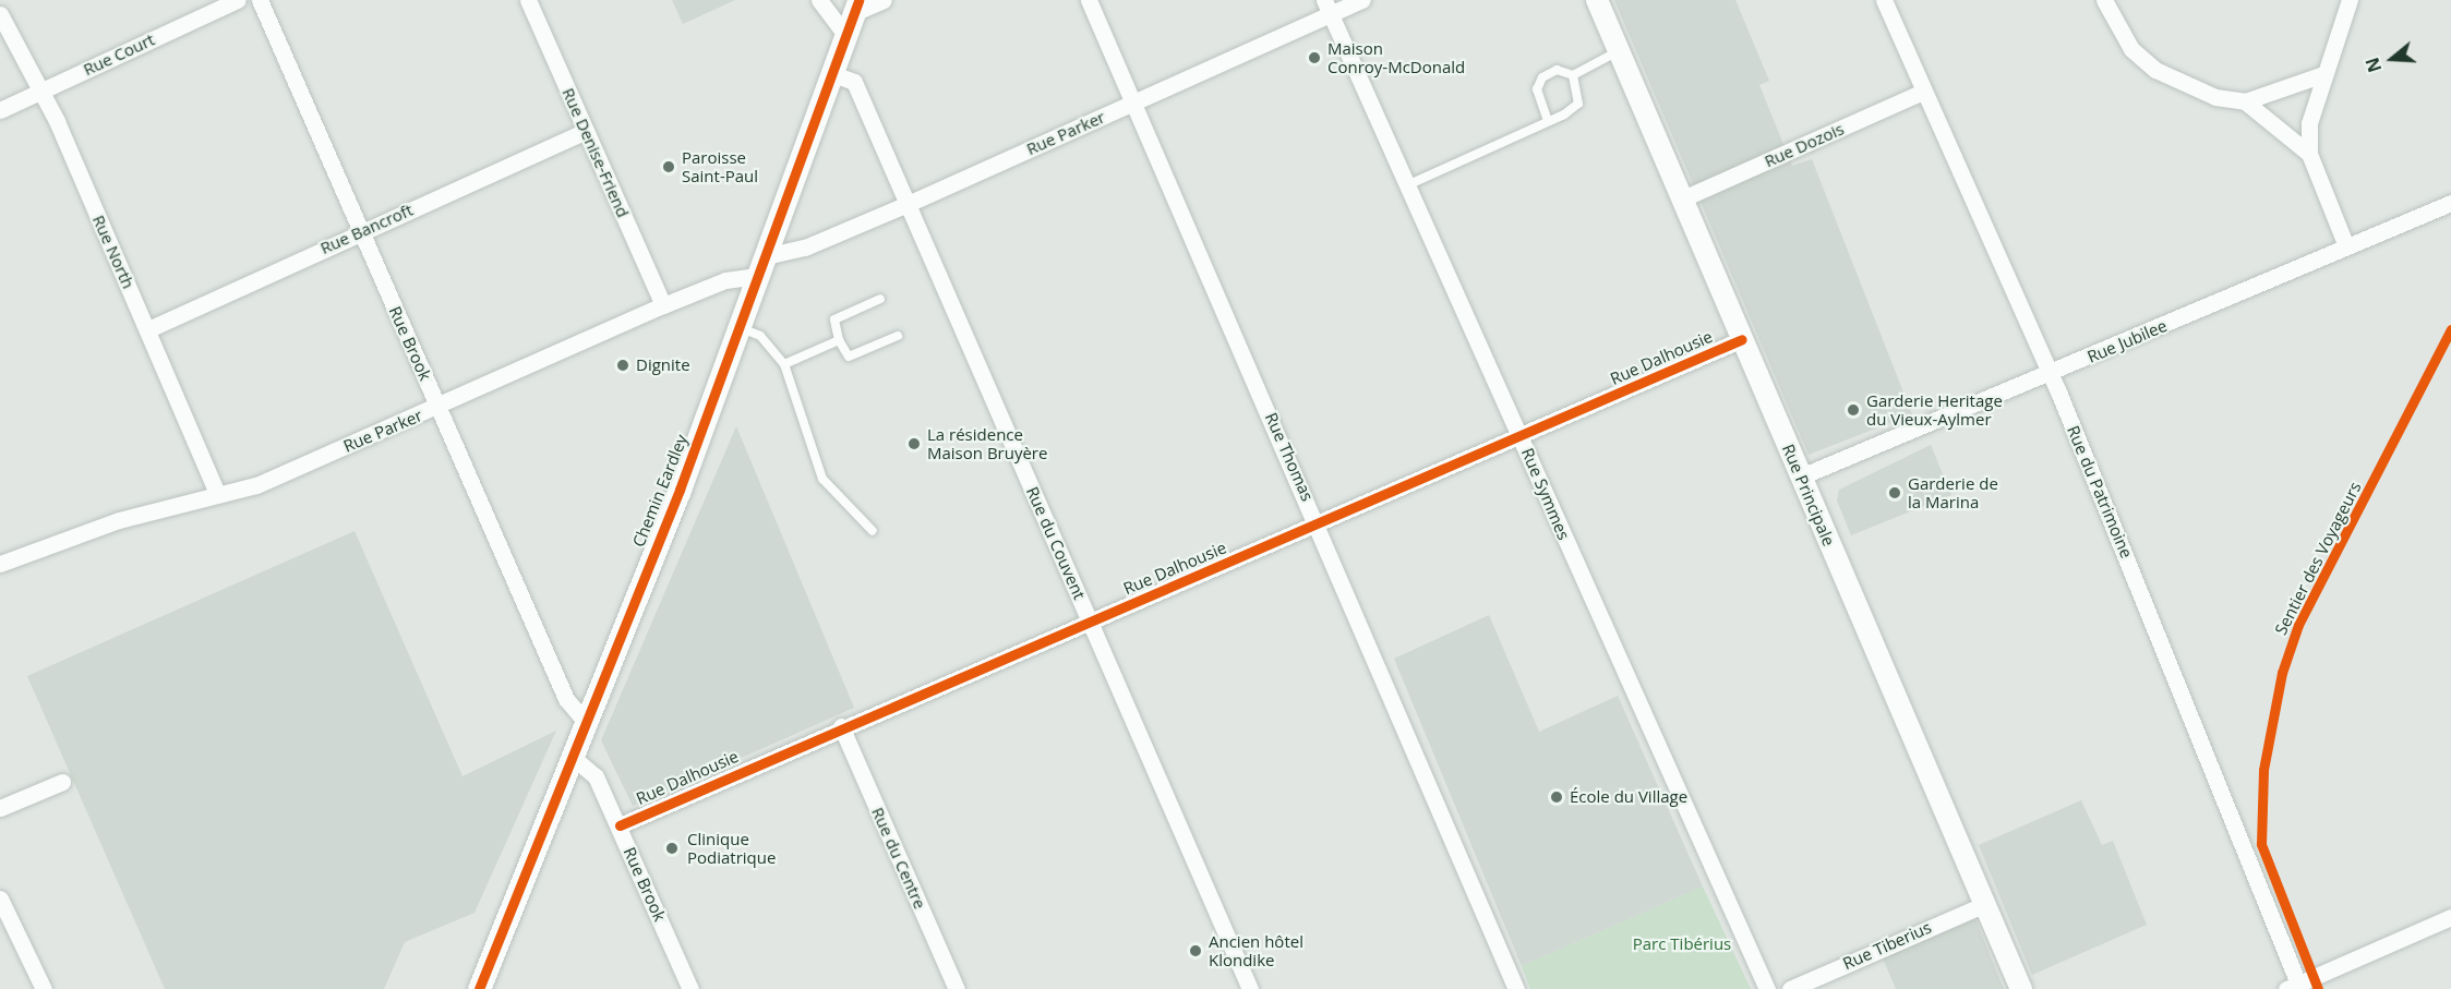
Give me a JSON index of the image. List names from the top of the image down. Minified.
{"streets":{"main road":["Chemin Eardley"],"street":["Rue Court","Rue Parker","Rue Dozois","Rue Denise-Friend","Rue Bancroft","Rue North","Rue Jubilee","Rue Brook","Rue Dalhousie","Rue Thomas","Rue du Patrimoine","Rue Symmes","Rue Principale","Rue du Couvent","Rue du Centre","Rue Tiberius"],"cycle path":["Sentier des Voyageurs"]},"crossings":[["Rue Court","Rue North"],["Rue Parker","Rue Denise-Friend"],["Rue Parker","Rue North"],["Rue Parker","Rue Brook"],["Rue Parker","Rue Thomas"],["Rue Parker","Chemin Eardley"],["Rue Parker","Rue Symmes"],["Rue Parker","Rue du Couvent"],["Rue Dozois","Rue du Patrimoine"],["Rue Dozois","Rue Principale"],["Rue Denise-Friend","Rue Bancroft"],["Rue Bancroft","Rue North"],["Rue Bancroft","Rue Brook"],["Rue Jubilee","Rue du Patrimoine"],["Rue Jubilee","Rue Principale"],["Rue Brook","Rue Dalhousie"],["Rue Brook","Chemin Eardley"],["Rue Dalhousie","Rue Thomas"],["Rue Dalhousie","Rue Symmes"],["Rue Dalhousie","Rue Principale"],["Rue Dalhousie","Rue du Couvent"],["Rue Dalhousie","Rue du Centre"],["Chemin Eardley","Rue du Couvent"],["Rue Principale","Rue Tiberius"]],"parks":["Parc Tibérius"],"places":["Maison Conroy-McDonald","Paroisse Saint-Paul","Dignite","Garderie Heritage du Vieux-Aylmer","La résidence Maison Bruyère","Garderie de la Marina","École du Village","Clinique Podiatrique","Ancien hôtel Klondike"],"north":"left"}
